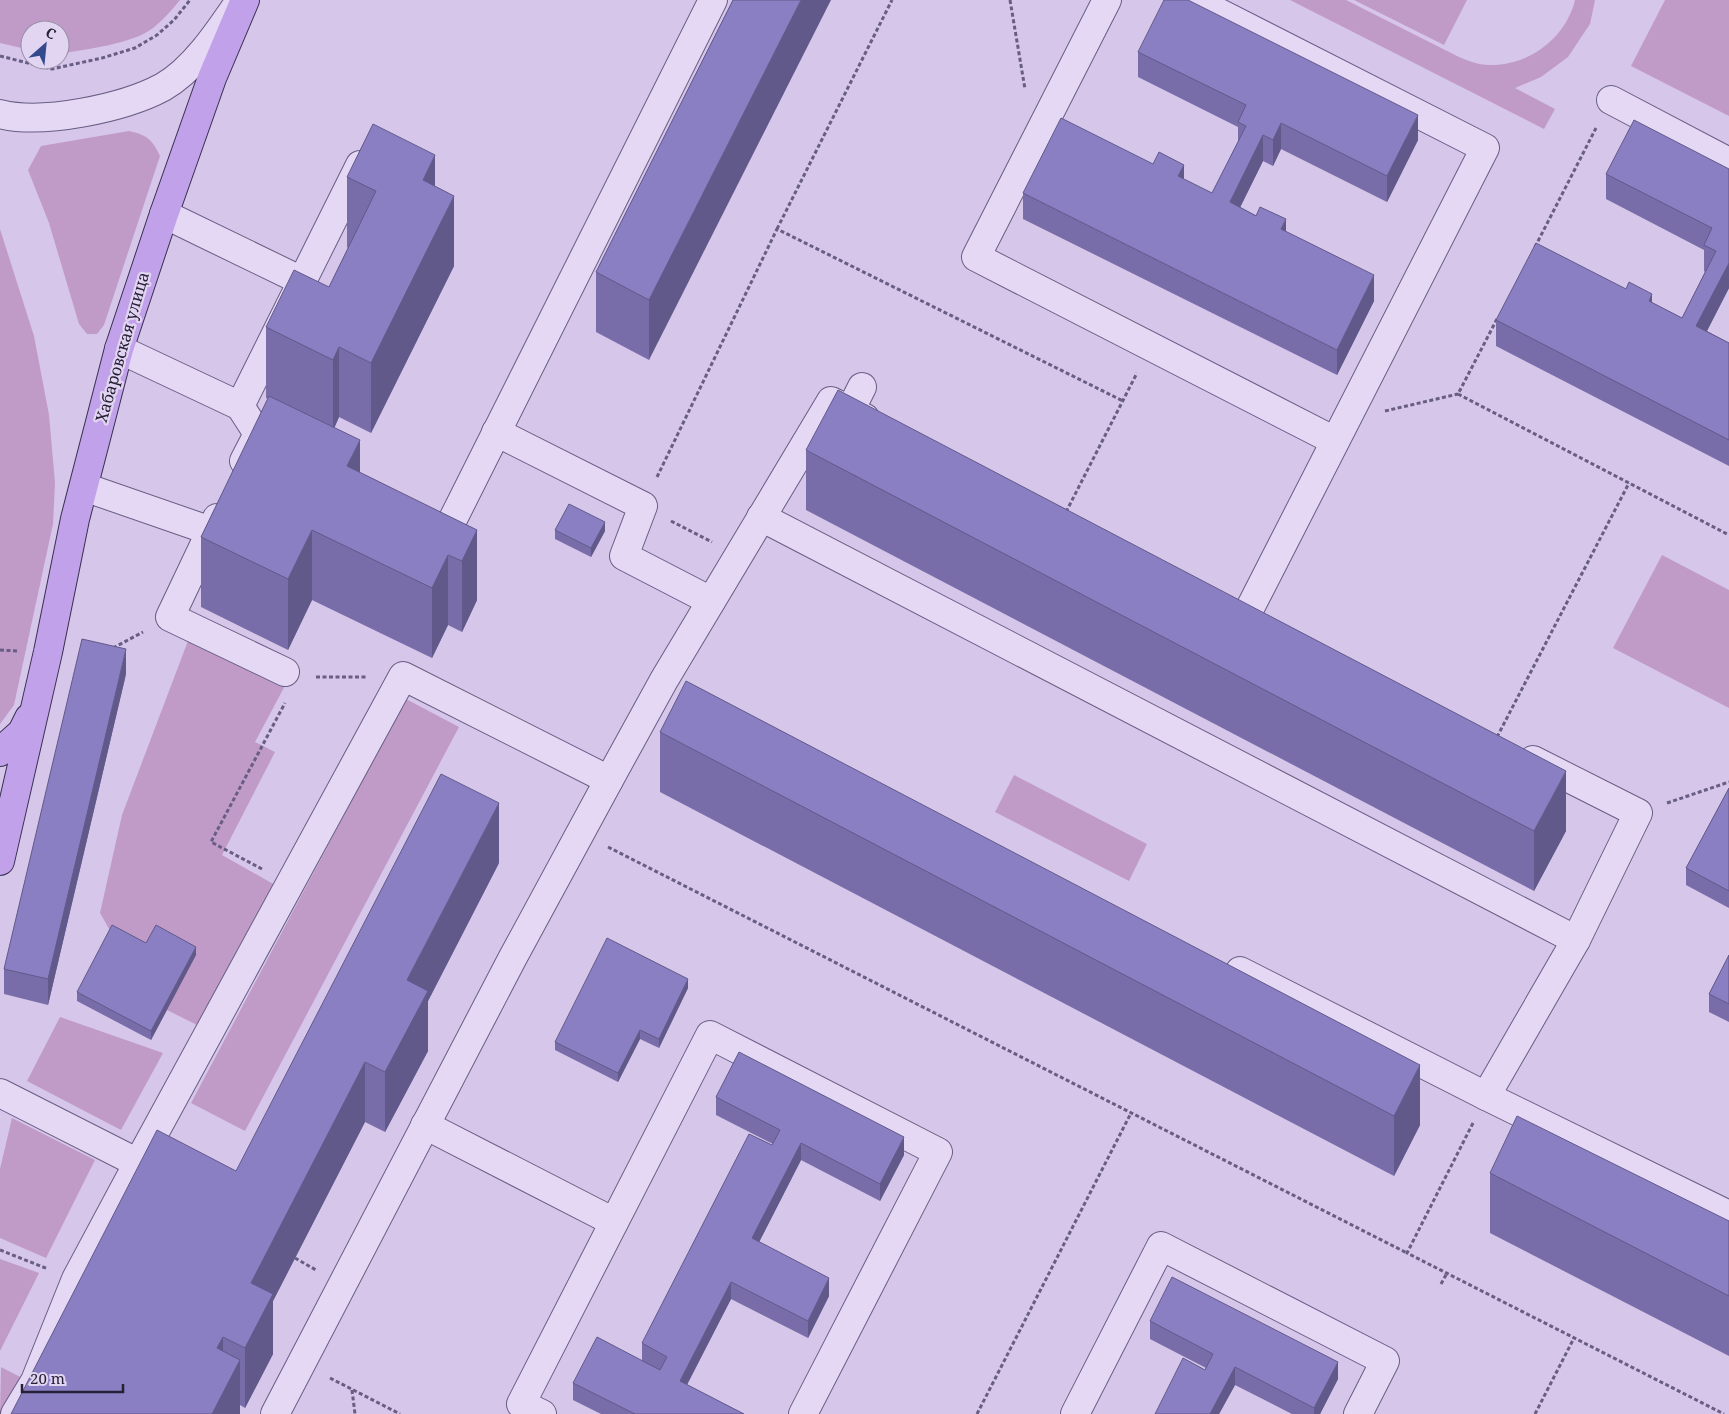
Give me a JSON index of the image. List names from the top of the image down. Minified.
{"streets":{"main road":["Хабаровская улица"]},"scale_bar":"20 m","north":"top right"}
